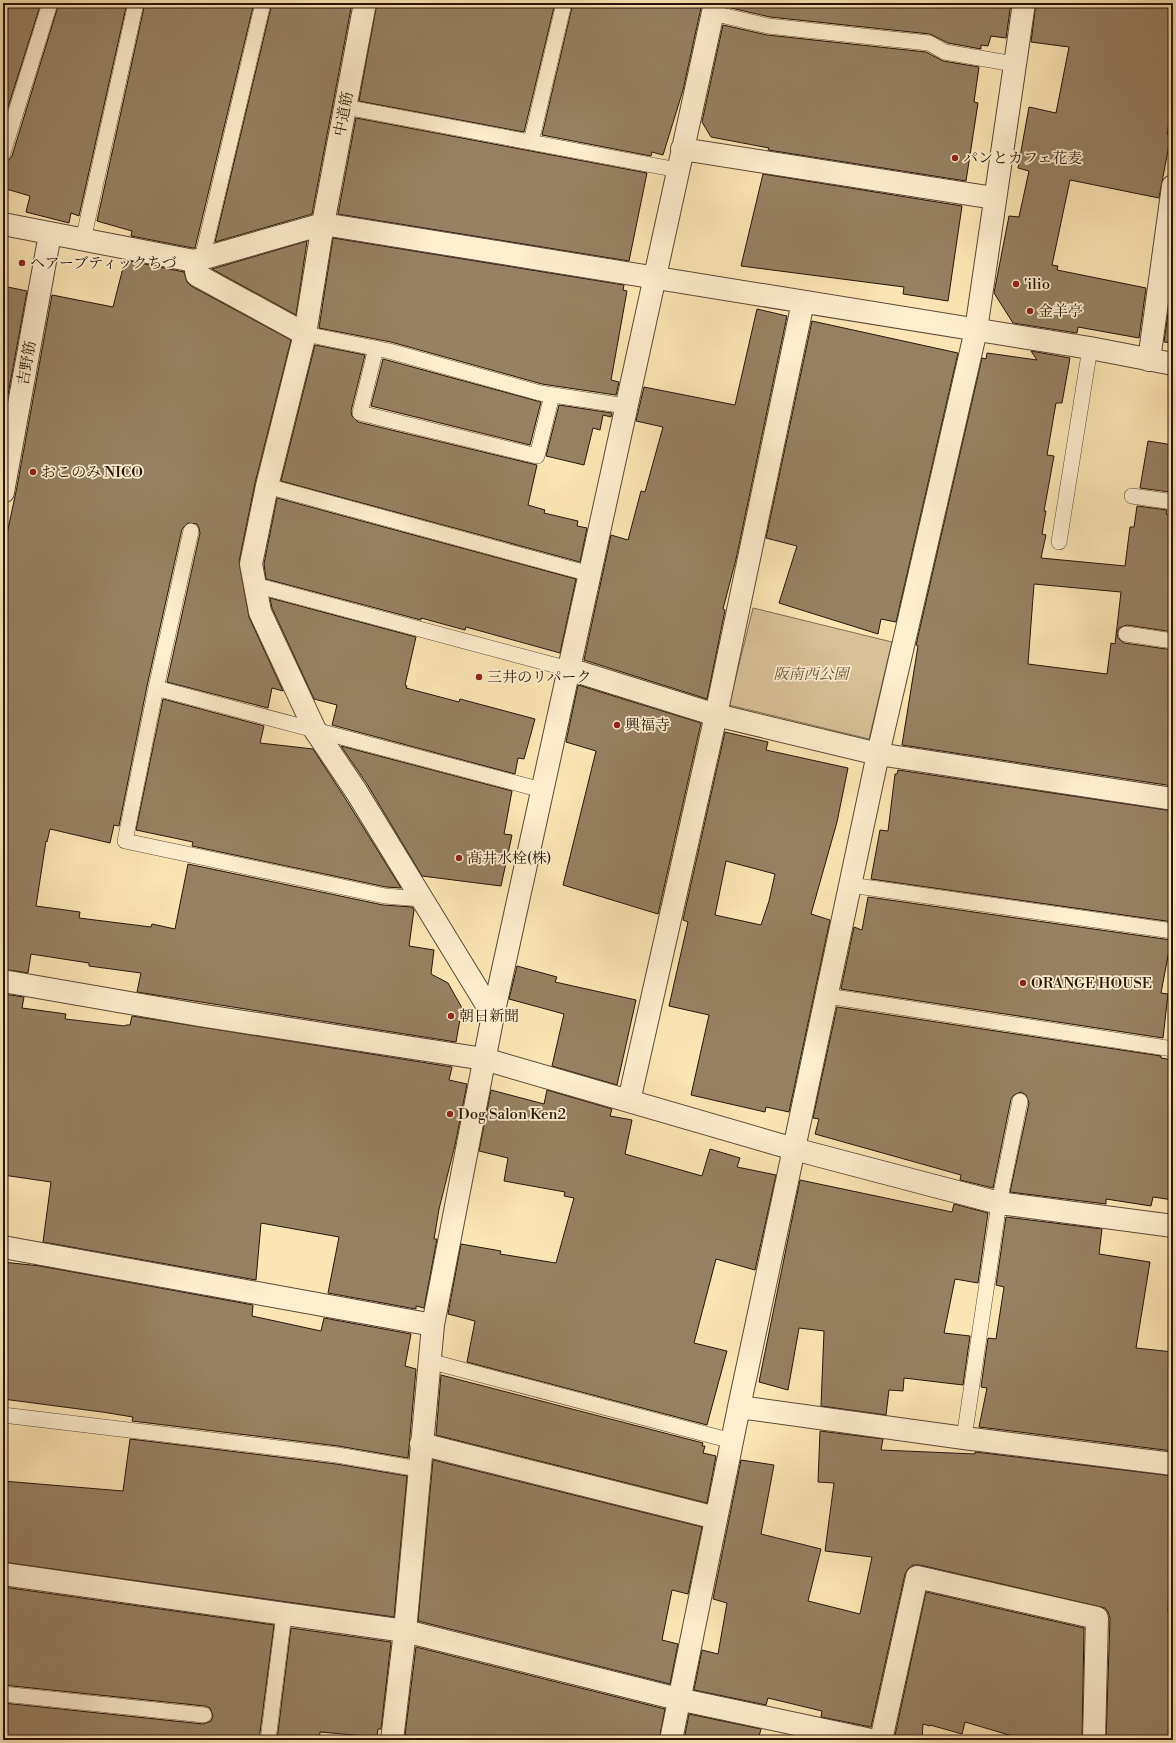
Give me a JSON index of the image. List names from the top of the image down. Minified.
{"streets":{"street":["中道筋","吉野筋"]},"parks":["阪南西公園"],"places":["パンとカフェ花麦","ヘアーブティックちづ","'ilio","金羊亭","おこのみ NICO","三井のリパーク","興福寺","髙井水栓(株)","ORANGE HOUSE","朝日新聞","Dog Salon Ken2"]}
